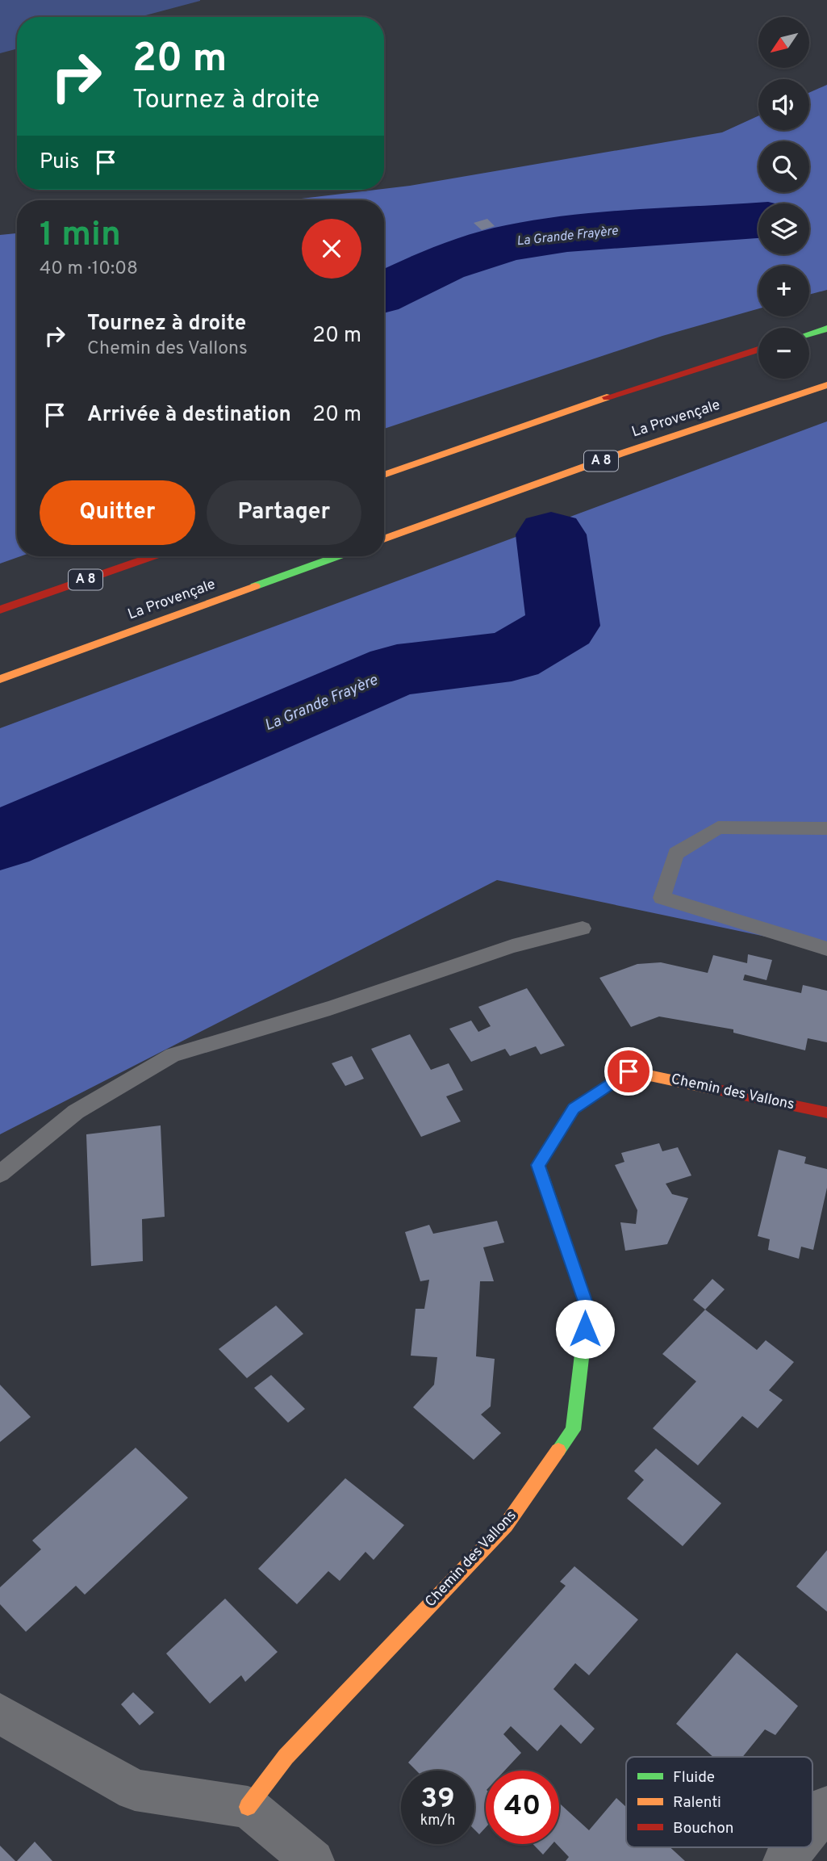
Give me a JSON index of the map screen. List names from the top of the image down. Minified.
{"streets":{"main road":["La Provençale","A 8","Chemin des Vallons"]},"water":["La Grande Frayère"],"legend":["Fluide","Ralenti","Bouchon"],"north":"bottom left","page":{"map_buttons":["+","−"],"turn":["20 m","Tournez à droite"],"then":"Puis","heading":["1 min","40 m · 10:08"],"list":[{"name":"Tournez à droite","note":"Chemin des Vallons","value":"20 m"},{"name":"Arrivée à destination","value":"20 m"}],"buttons":["Quitter","Partager"],"speed":"39 km/h","limit":"40"}}
